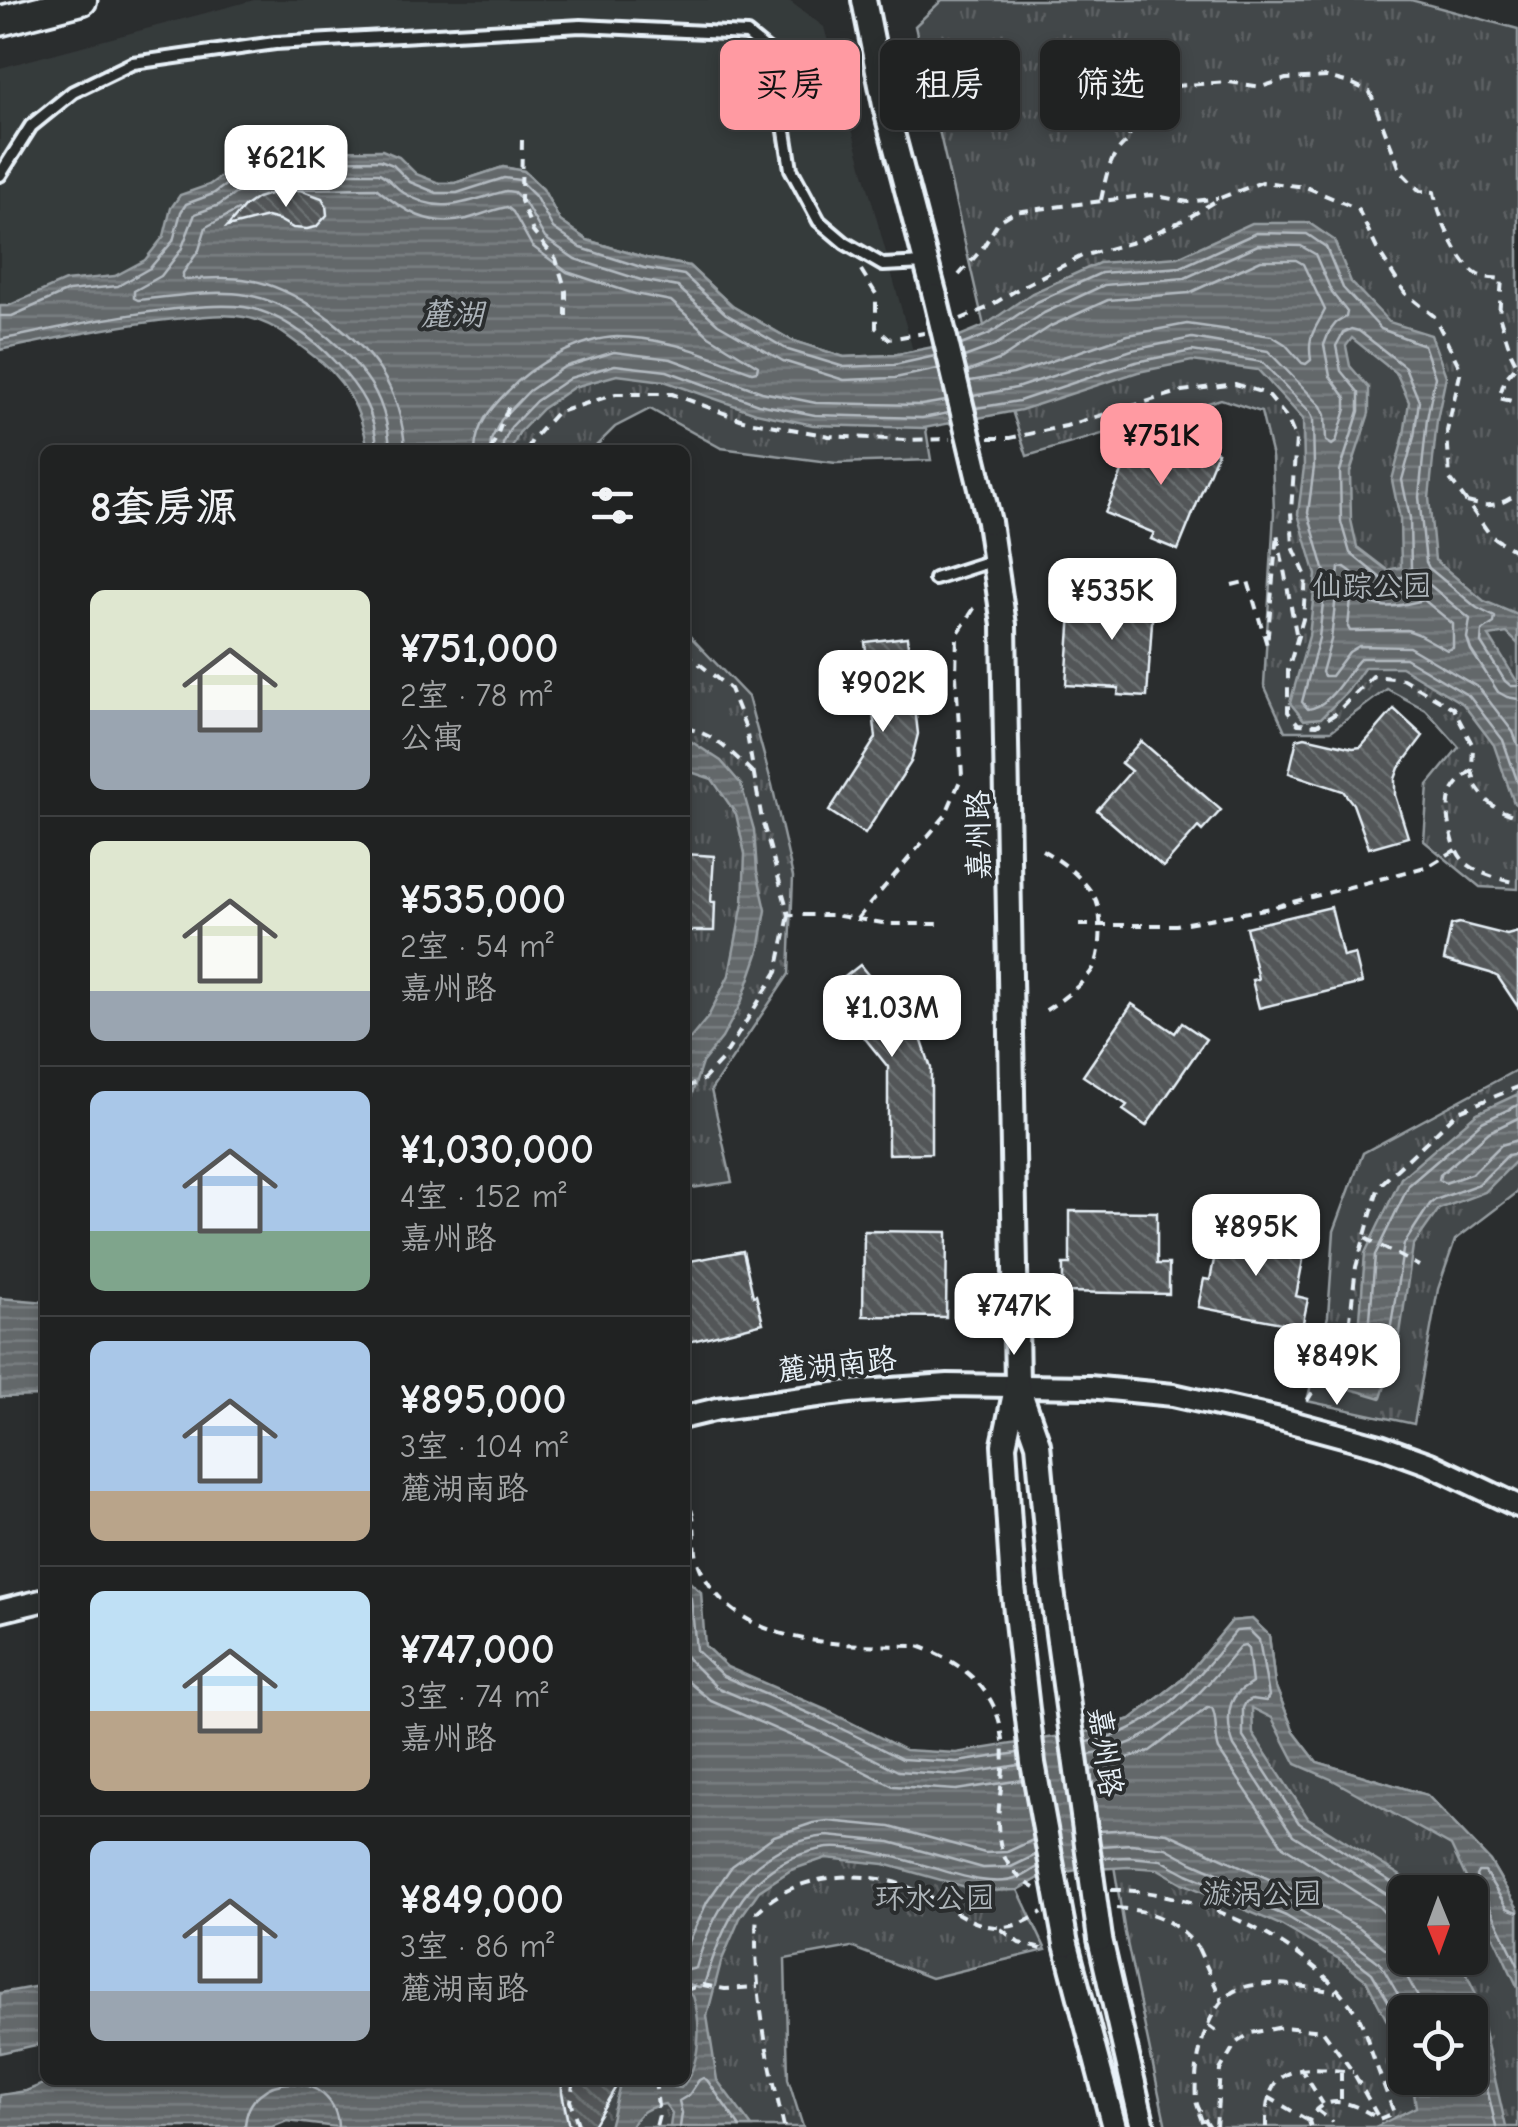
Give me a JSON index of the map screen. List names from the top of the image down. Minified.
{"streets":{"street":["嘉州路","麓湖南路"]},"crossings":[["嘉州路","麓湖南路"]],"water":["麓湖"],"parks":["仙踪公园","漩涡公园","环水公园"],"north":"bottom","page":{"chip":["买房","租房","筛选"],"price":["¥621K","¥751K","¥535K","¥902K","¥1.03M","¥895K","¥747K","¥849K"],"heading":"8套房源","list":[{"name":"¥751,000","note":"2室 · 78 m² · 公寓"},{"name":"¥535,000","note":"2室 · 54 m² · 嘉州路"},{"name":"¥1,030,000","note":"4室 · 152 m² · 嘉州路"},{"name":"¥895,000","note":"3室 · 104 m² · 麓湖南路"},{"name":"¥747,000","note":"3室 · 74 m² · 嘉州路"},{"name":"¥849,000","note":"3室 · 86 m² · 麓湖南路"}]}}
